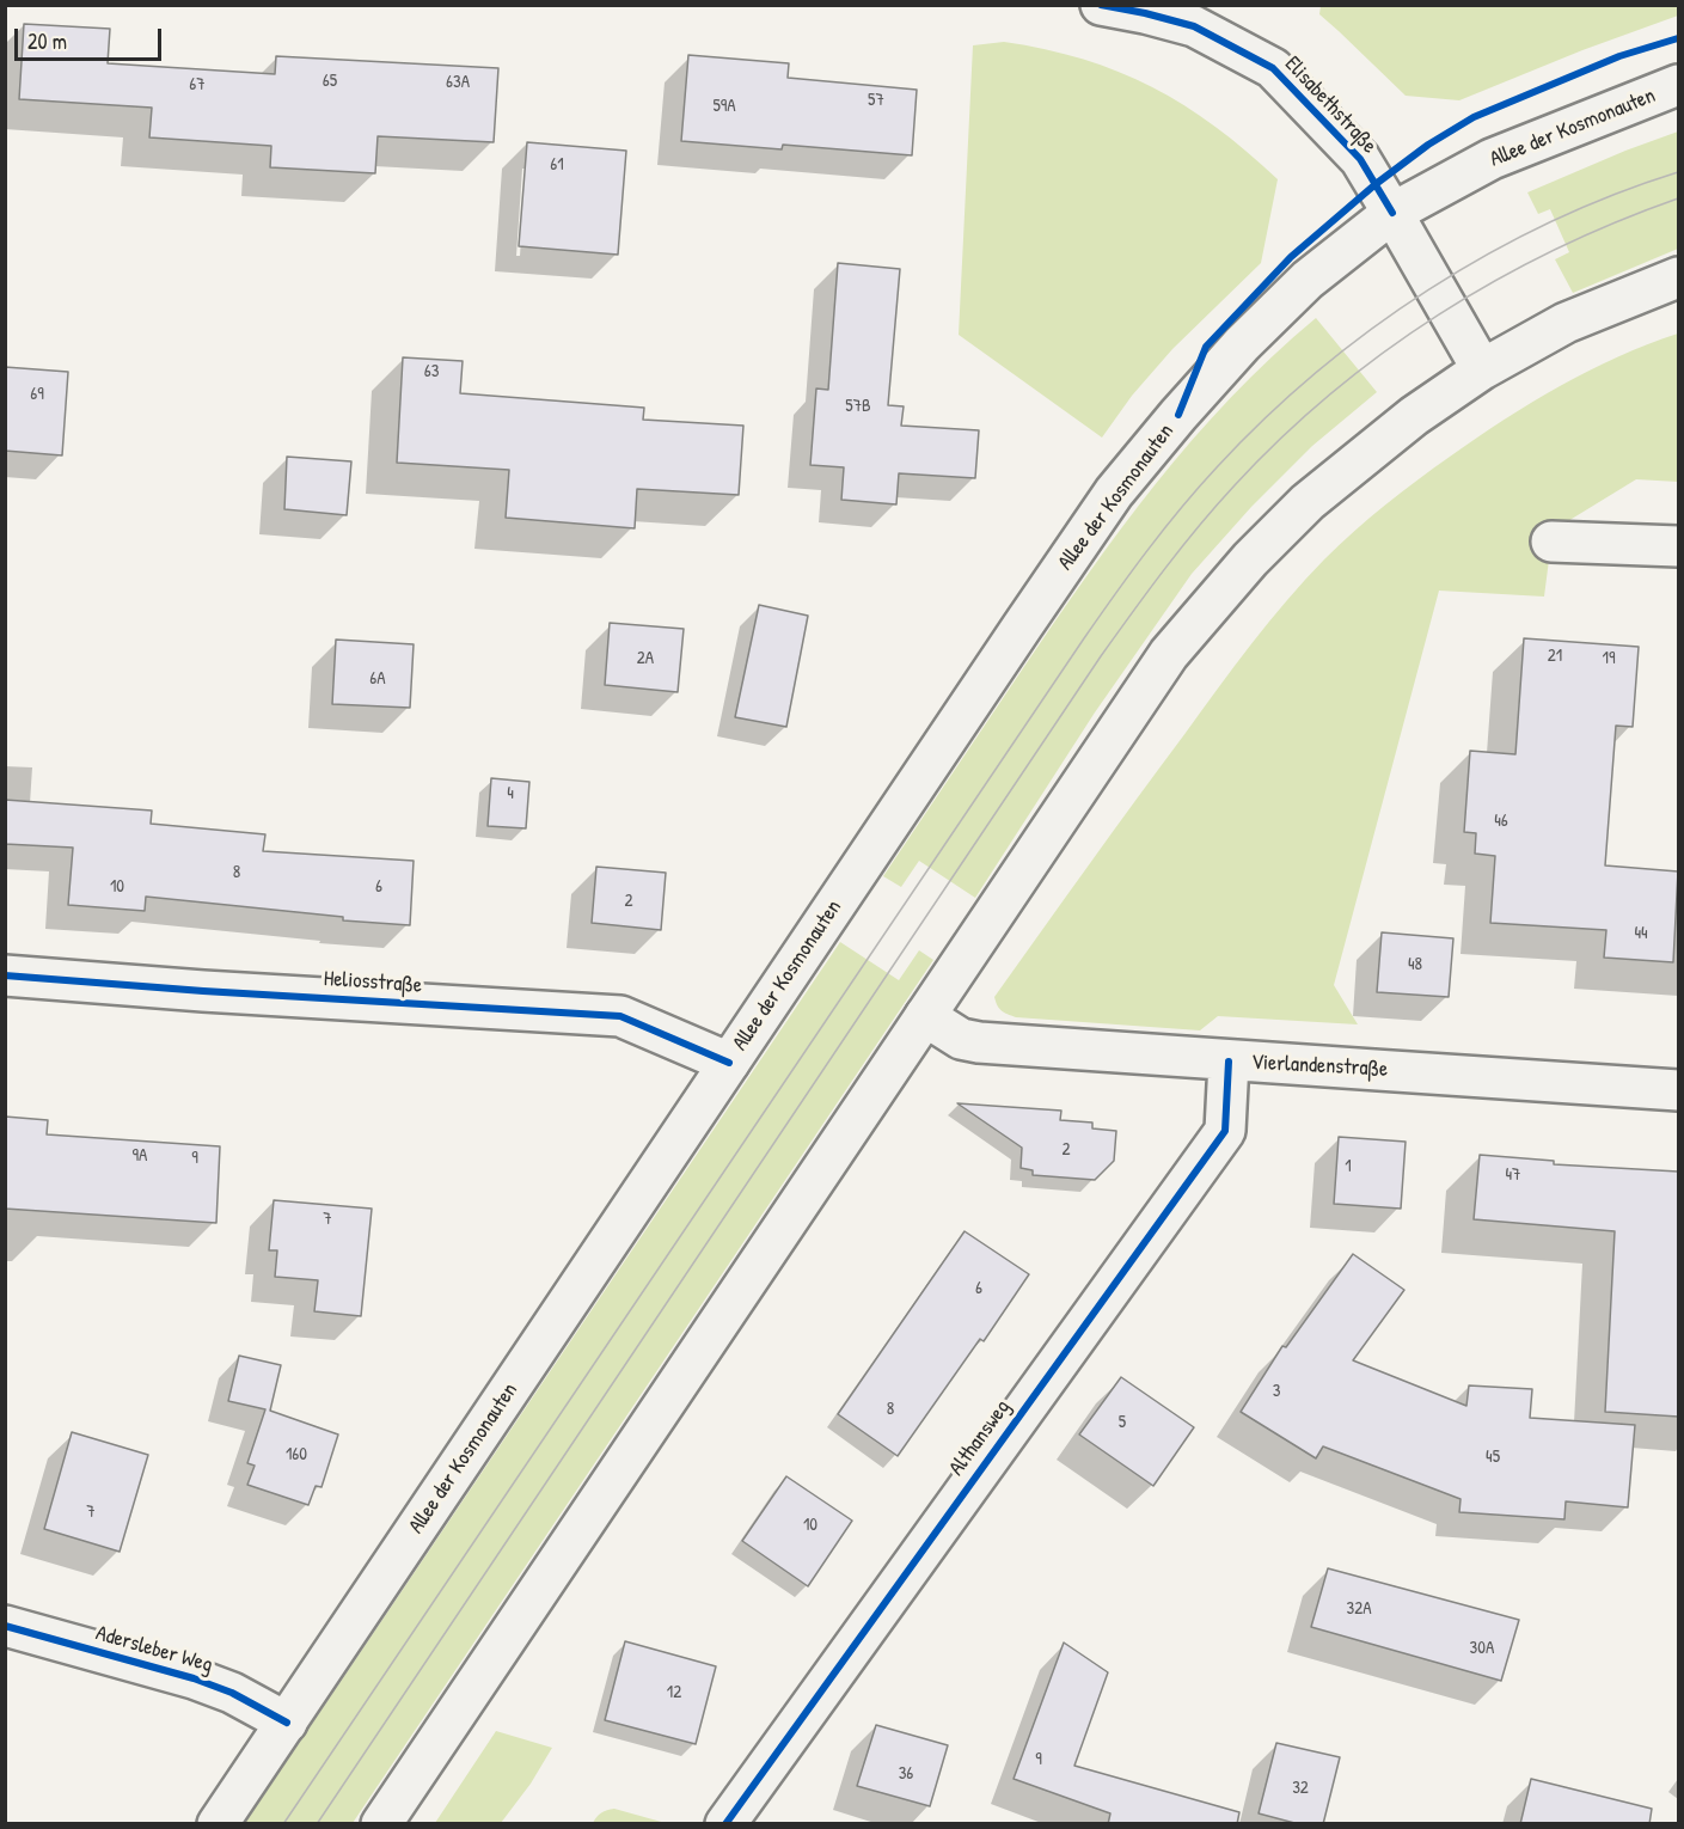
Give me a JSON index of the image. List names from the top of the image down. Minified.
{"streets":{"main road":["Elisabethstraße","Allee der Kosmonauten","Heliosstraße","Vierlandenstraße","Althansweg","Adersleber Weg"]},"crossings":[["Elisabethstraße","Allee der Kosmonauten"],["Allee der Kosmonauten","Heliosstraße"],["Allee der Kosmonauten","Adersleber Weg"],["Vierlandenstraße","Althansweg"]],"house_numbers":["65","63A","67","57","59A","61","63","69","57B","21","2A","19","6A","4","46","8","10","6","2","44","48","2","9A","9","1","47","7","6","3","8","5","160","45","7","10","32A","30A","12","9","36","32"],"scale_bar":"20 m"}
